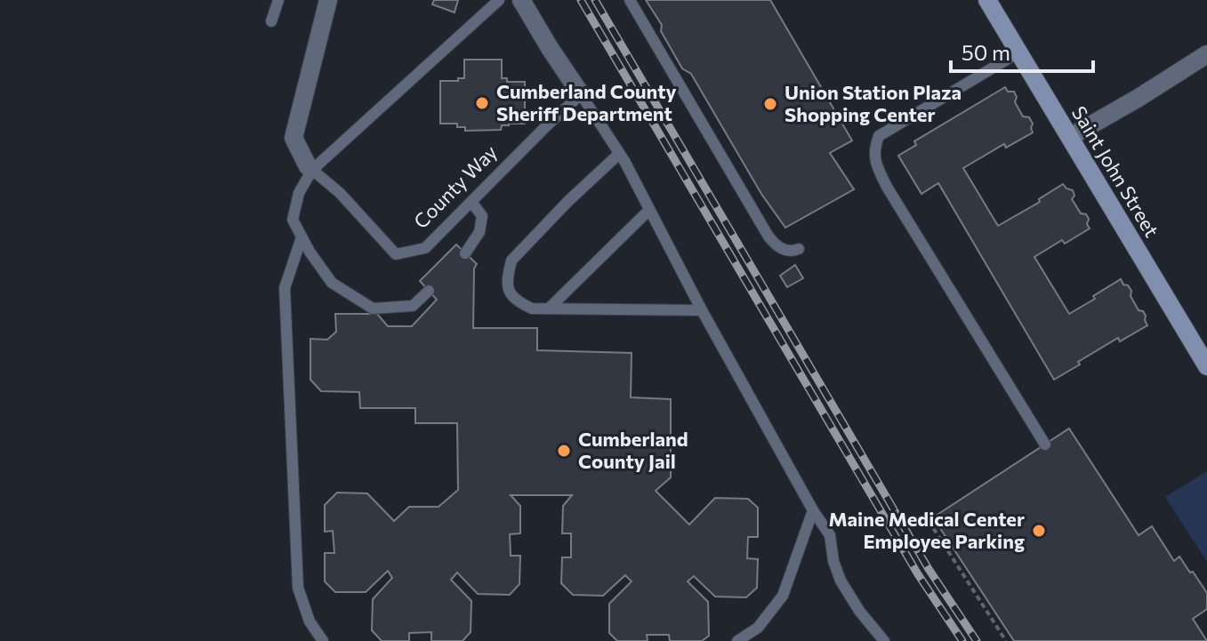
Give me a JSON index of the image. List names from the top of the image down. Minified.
{"streets":{"main road":["Saint John Street"],"street":["County Way"]},"places":["Cumberland County Sheriff Department","Union Station Plaza Shopping Center","Cumberland County Jail","Maine Medical Center Employee Parking"],"scale_bar":"50 m"}
